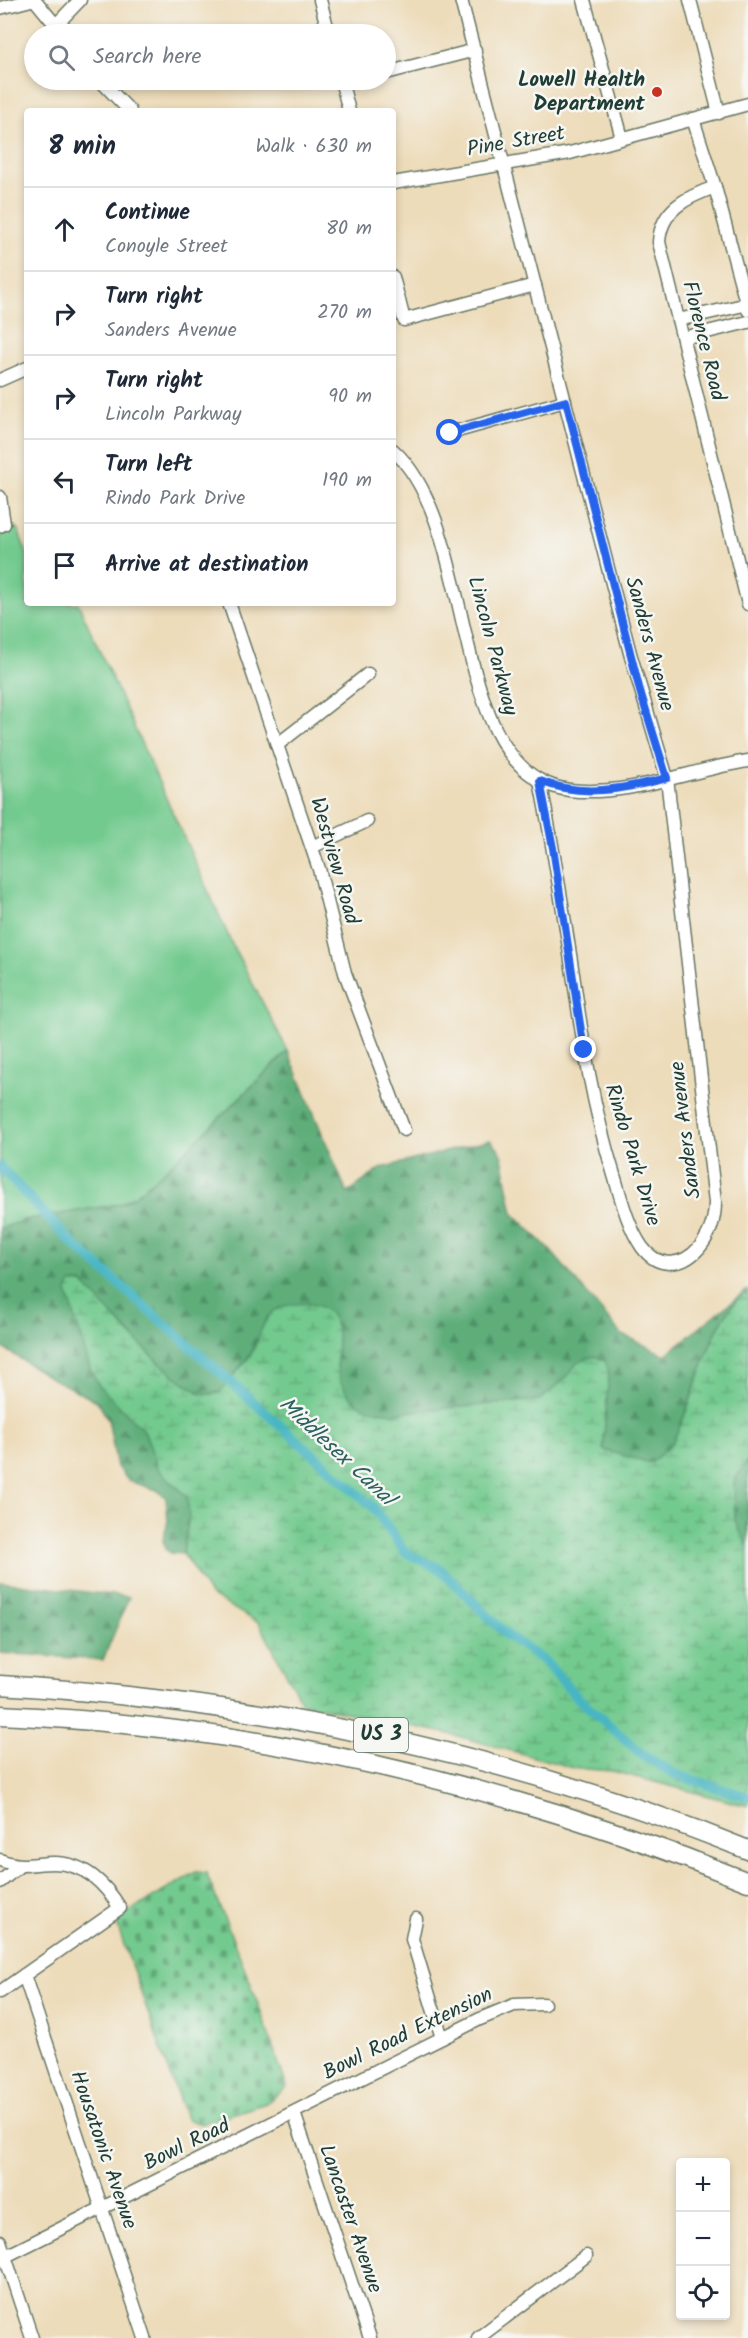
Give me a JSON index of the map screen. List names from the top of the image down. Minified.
{"streets":{"highway":["US 3"],"street":["Pine Street","Florence Road","Sanders Avenue","Lincoln Parkway","Westview Road","Rindo Park Drive","Bowl Road Extension","Bowl Road","Housatonic Avenue","Lancaster Avenue"]},"crossings":[["Pine Street","Sanders Avenue"],["Sanders Avenue","Lincoln Parkway"],["Sanders Avenue","Rindo Park Drive"],["Lincoln Parkway","Rindo Park Drive"],["Bowl Road Extension","Bowl Road"],["Bowl Road Extension","Lancaster Avenue"],["Bowl Road","Housatonic Avenue"],["Bowl Road","Lancaster Avenue"]],"water":["Middlesex Canal"],"places":["Lowell Health Department"],"page":{"search":"Search here","heading":["8 min","Walk · 630 m"],"list":[["Continue","Conoyle Street","80 m"],["Turn right","Sanders Avenue","270 m"],["Turn right","Lincoln Parkway","90 m"],["Turn left","Rindo Park Drive","190 m"],"Arrive at destination"],"map_buttons":["+","−"]}}
